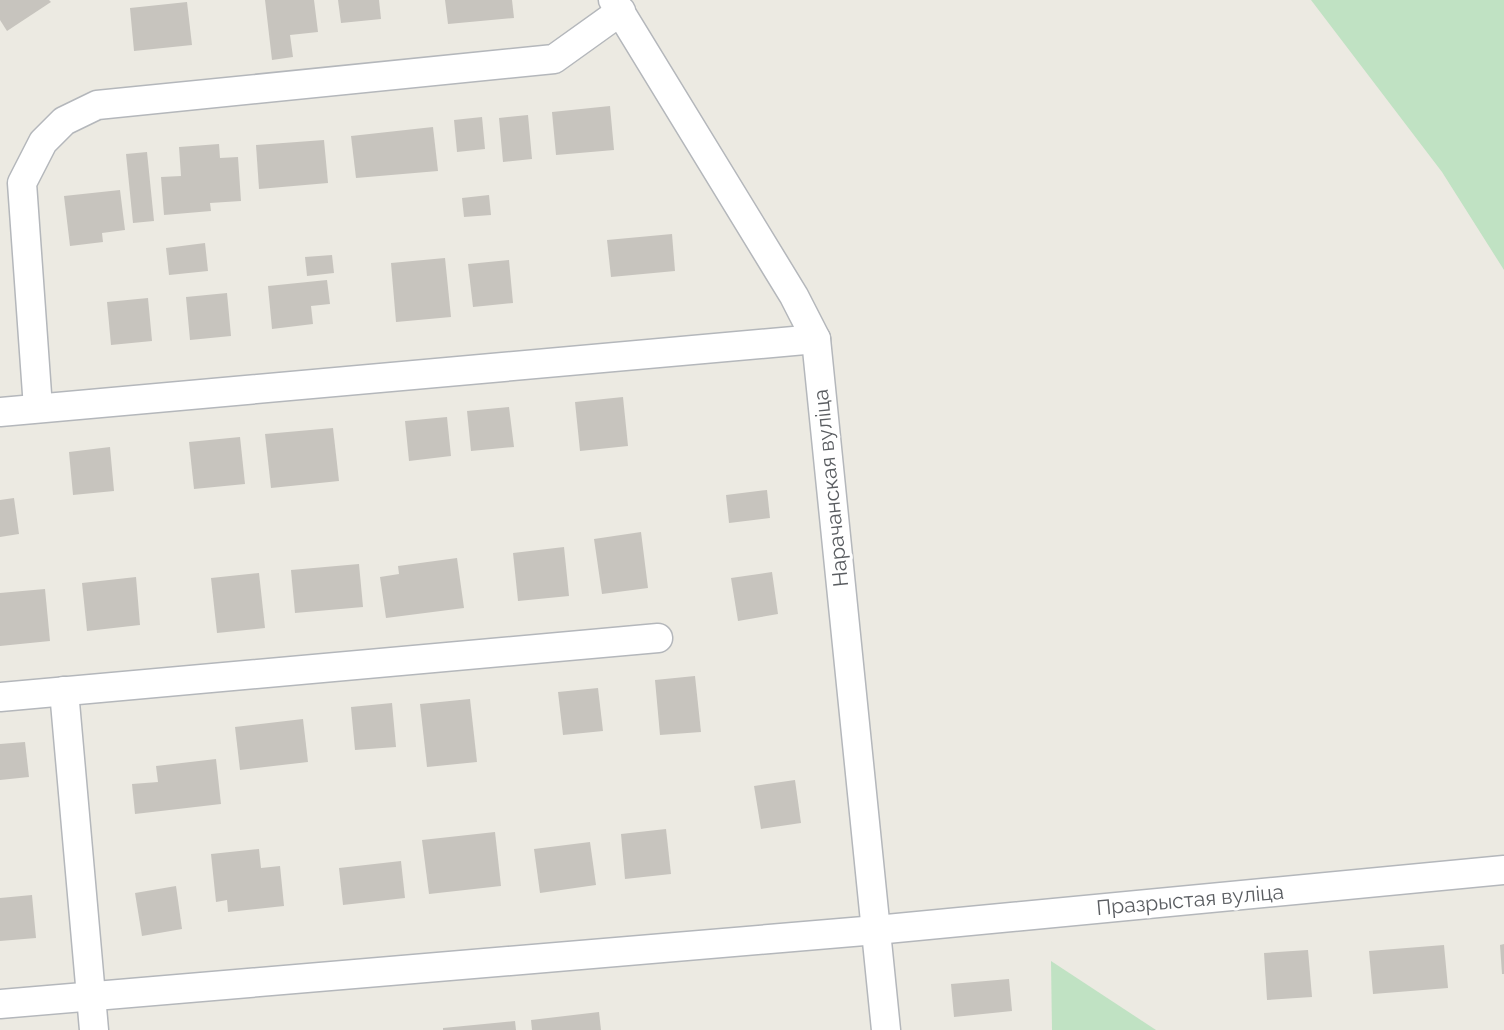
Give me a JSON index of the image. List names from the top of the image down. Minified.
{"streets":{"street":["Нарачанская вуліца","Празрыстая вуліца"]},"crossings":[["Нарачанская вуліца","Празрыстая вуліца"]]}
